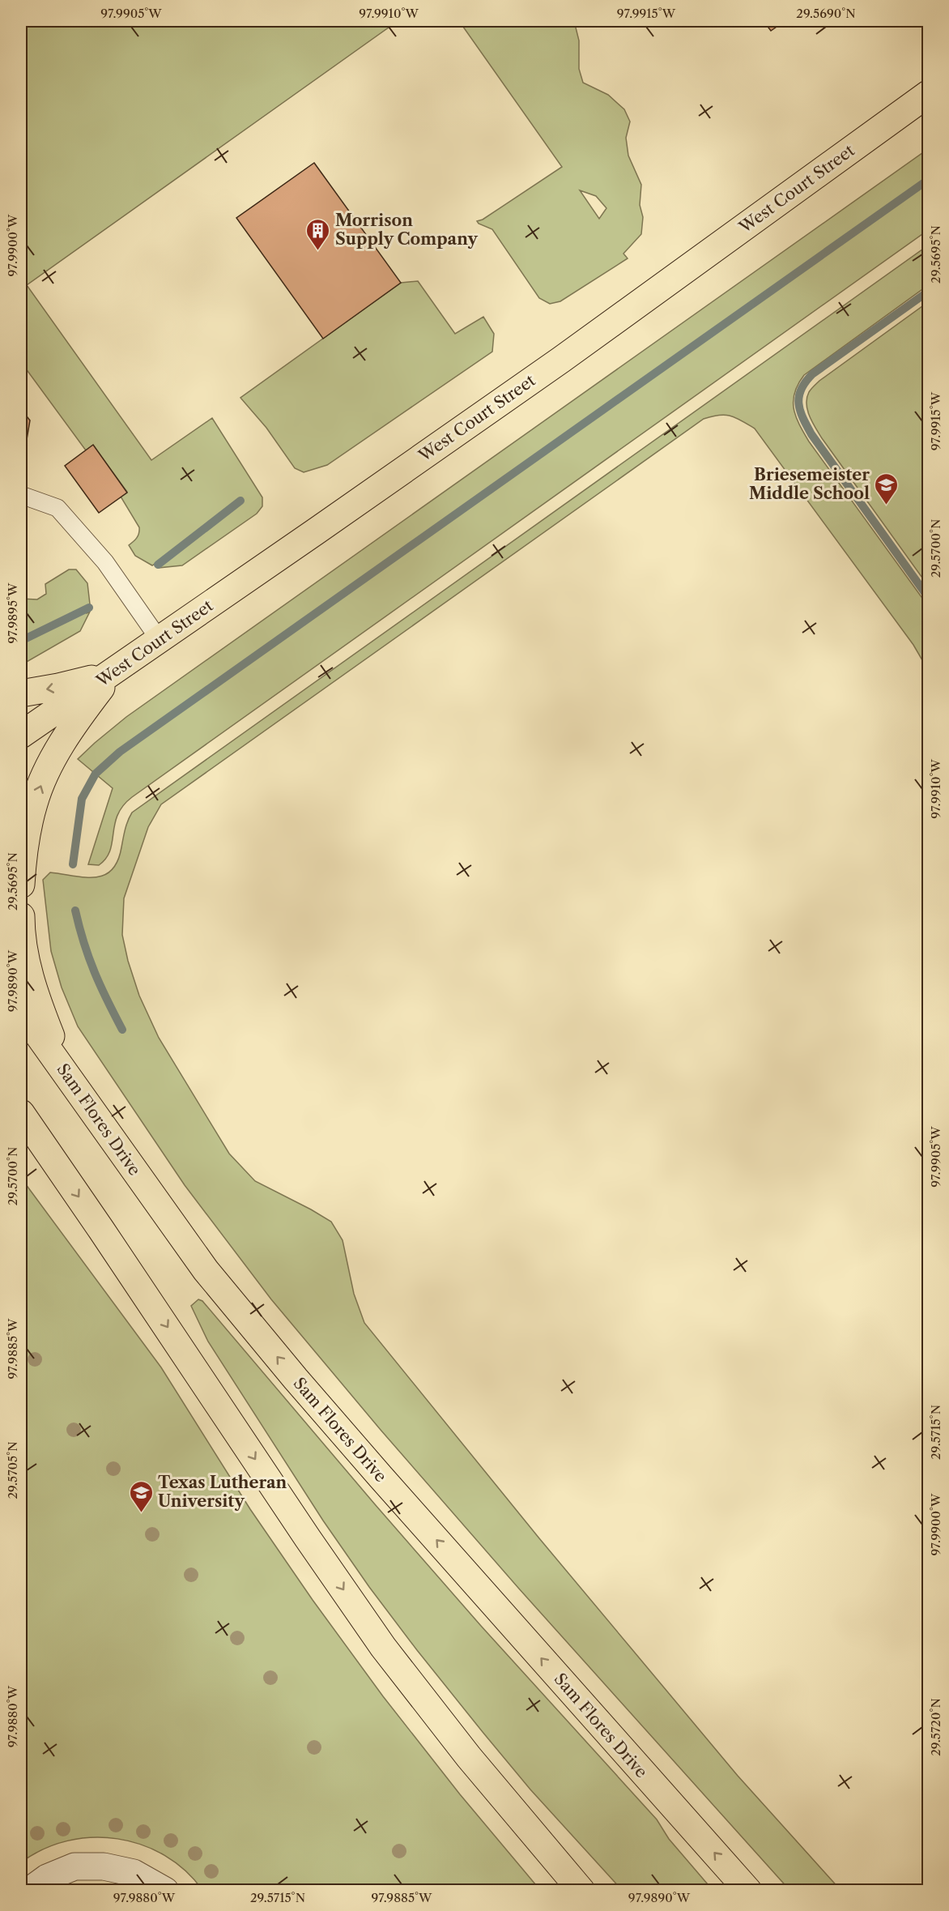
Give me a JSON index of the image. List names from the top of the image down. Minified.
{"streets":{"main road":["West Court Street","Sam Flores Drive"]},"places":{"building":["Morrison Supply Company"],"school or university":["Briesemeister Middle School","Texas Lutheran University"]},"coordinates":["97.9905°W","97.9910°W","97.9915°W","29.5690°N","97.9900°W","29.5695°N","29.5700°N","97.9895°W","97.9890°W","97.9885°W","29.5715°N","29.5705°N","97.9880°W","29.5720°N"]}
